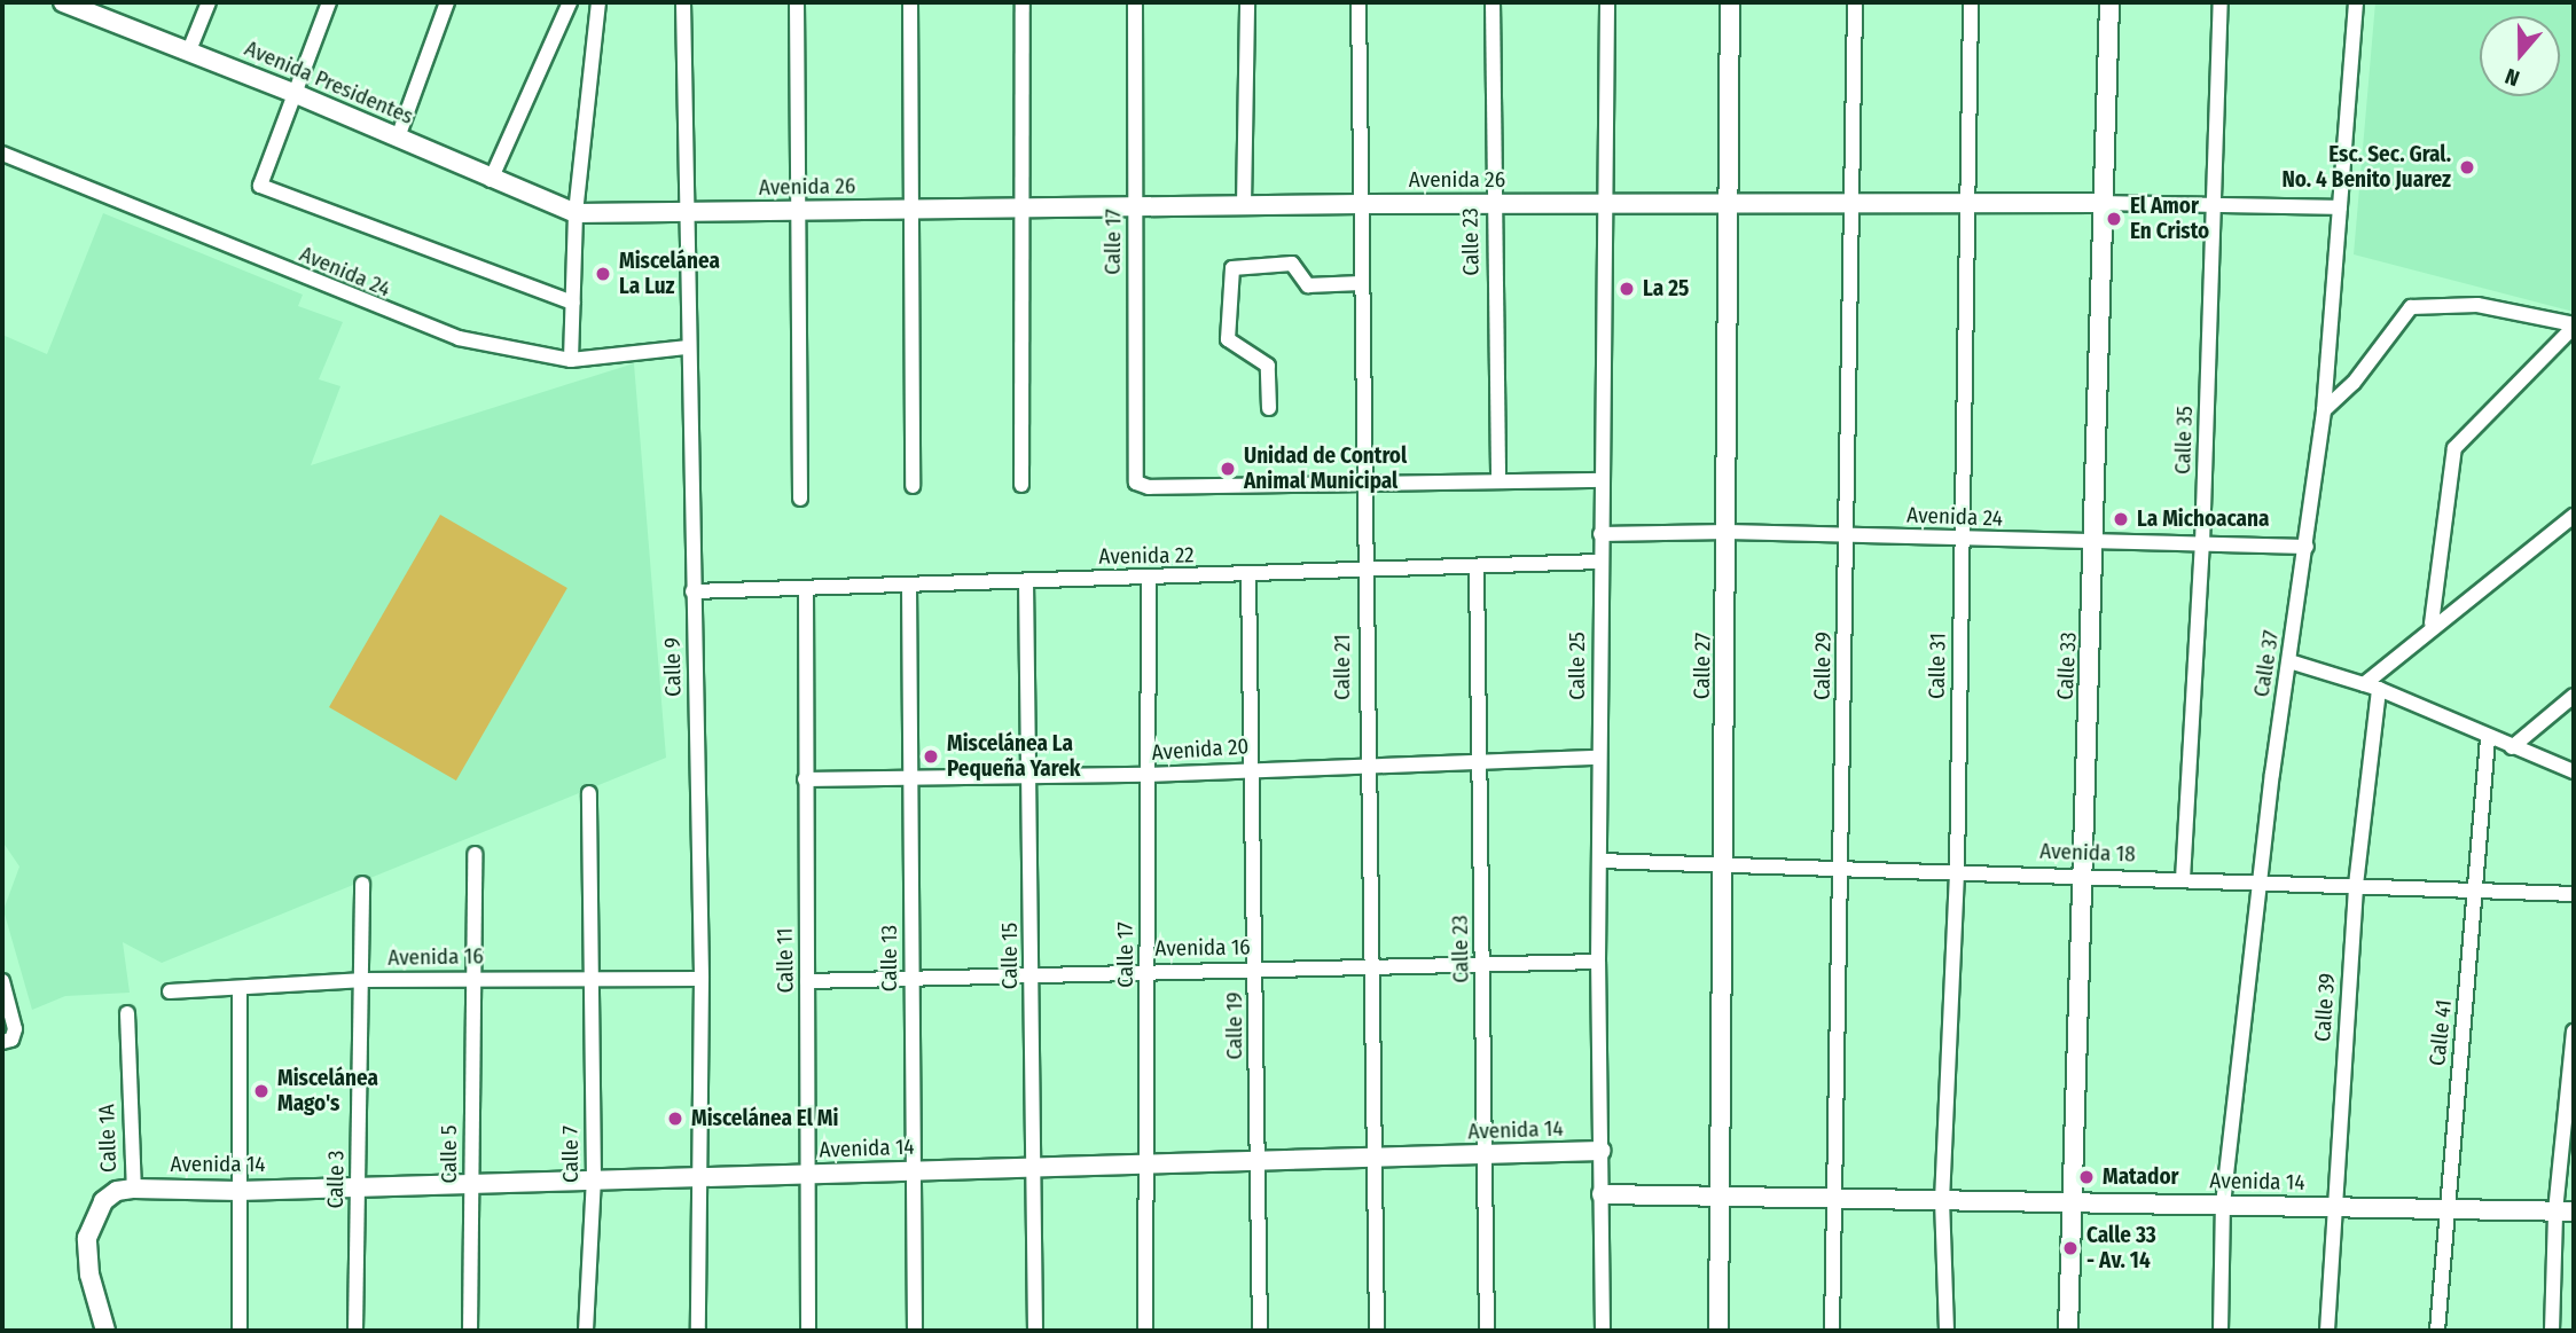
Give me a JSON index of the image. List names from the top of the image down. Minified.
{"streets":{"street":["Avenida Presidentes","Avenida 26","Calle 17","Calle 23","Avenida 24","Calle 35","Avenida 22","Calle 37","Calle 25","Calle 27","Calle 29","Calle 31","Calle 33","Calle 9","Calle 21","Avenida 20","Avenida 18","Avenida 16","Calle 15","Calle 13","Calle 11","Calle 39","Calle 19","Calle 41","Avenida 14","Calle 1A","Calle 5","Calle 7","Calle 3"]},"crossings":[["Avenida Presidentes","Avenida 26"],["Avenida 26","Calle 17"],["Avenida 26","Calle 23"],["Avenida 26","Calle 35"],["Avenida 26","Calle 37"],["Avenida 26","Calle 25"],["Avenida 26","Calle 27"],["Avenida 26","Calle 29"],["Avenida 26","Calle 31"],["Avenida 26","Calle 33"],["Avenida 26","Calle 9"],["Avenida 26","Calle 21"],["Calle 17","Avenida 22"],["Calle 17","Calle 21"],["Calle 17","Avenida 20"],["Calle 17","Avenida 16"],["Calle 17","Avenida 14"],["Calle 23","Avenida 22"],["Calle 23","Avenida 20"],["Calle 23","Avenida 16"],["Calle 23","Avenida 14"],["Avenida 24","Calle 35"],["Avenida 24","Calle 37"],["Avenida 24","Calle 25"],["Avenida 24","Calle 27"],["Avenida 24","Calle 29"],["Avenida 24","Calle 31"],["Avenida 24","Calle 33"],["Avenida 24","Calle 9"],["Calle 35","Avenida 18"],["Avenida 22","Calle 25"],["Avenida 22","Calle 9"],["Avenida 22","Calle 21"],["Avenida 22","Calle 15"],["Avenida 22","Calle 13"],["Avenida 22","Calle 11"],["Avenida 22","Calle 19"],["Calle 37","Avenida 18"],["Calle 37","Avenida 14"],["Calle 25","Avenida 20"],["Calle 25","Avenida 18"],["Calle 25","Avenida 16"],["Calle 25","Avenida 14"],["Calle 27","Avenida 18"],["Calle 27","Avenida 14"],["Calle 29","Avenida 18"],["Calle 29","Avenida 14"],["Calle 31","Avenida 18"],["Calle 31","Avenida 14"],["Calle 33","Avenida 18"],["Calle 33","Avenida 14"],["Calle 9","Avenida 16"],["Calle 9","Avenida 14"],["Calle 21","Avenida 20"],["Calle 21","Avenida 16"],["Calle 21","Avenida 14"],["Avenida 20","Calle 15"],["Avenida 20","Calle 13"],["Avenida 20","Calle 11"],["Avenida 20","Calle 19"],["Avenida 18","Calle 39"],["Avenida 18","Calle 41"],["Avenida 16","Calle 15"],["Avenida 16","Calle 13"],["Avenida 16","Calle 11"],["Avenida 16","Calle 19"],["Avenida 16","Calle 5"],["Avenida 16","Calle 7"],["Avenida 16","Calle 3"],["Calle 15","Avenida 14"],["Calle 13","Avenida 14"],["Calle 11","Avenida 14"],["Calle 39","Avenida 14"],["Calle 19","Avenida 14"],["Calle 41","Avenida 14"],["Avenida 14","Calle 1A"],["Avenida 14","Calle 5"],["Avenida 14","Calle 7"],["Avenida 14","Calle 3"]],"places":["Esc. Sec. Gral. No. 4 Benito Juarez","El Amor En Cristo","Miscelánea La Luz","La 25","Unidad de Control Animal Municipal","La Michoacana","Miscelánea La Pequeña Yarek","Miscelánea Mago's","Miscelánea El Mi","Matador","Calle 33 - Av. 14"],"north":"bottom"}
